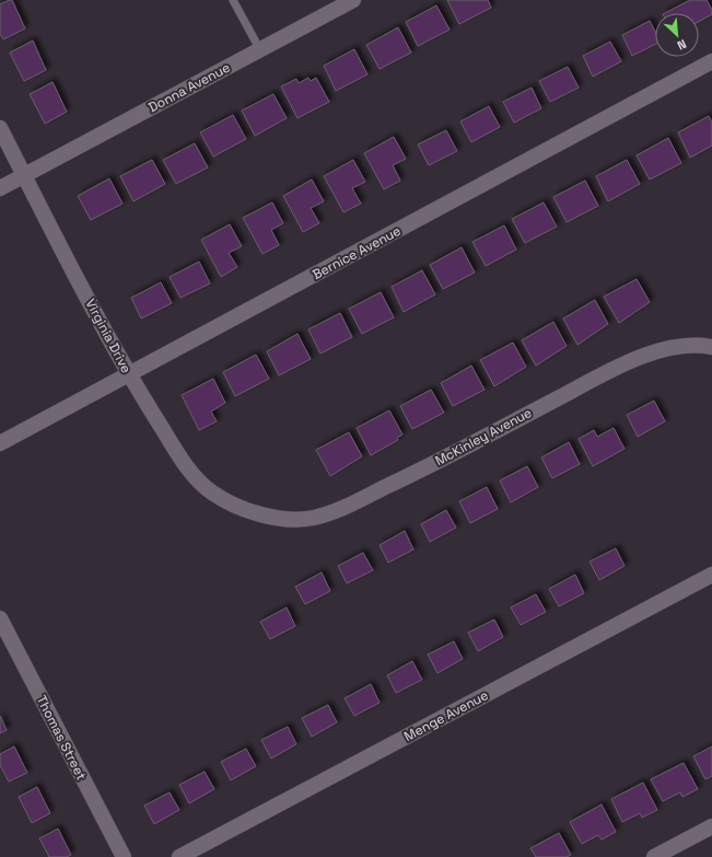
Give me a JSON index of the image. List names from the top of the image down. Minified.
{"streets":{"street":["Donna Avenue","Bernice Avenue","Virginia Drive","McKinley Avenue","Menge Avenue","Thomas Street"]},"crossings":[["Donna Avenue","Virginia Drive"],["Bernice Avenue","Virginia Drive"],["Virginia Drive","McKinley Avenue"]],"north":"bottom right"}
